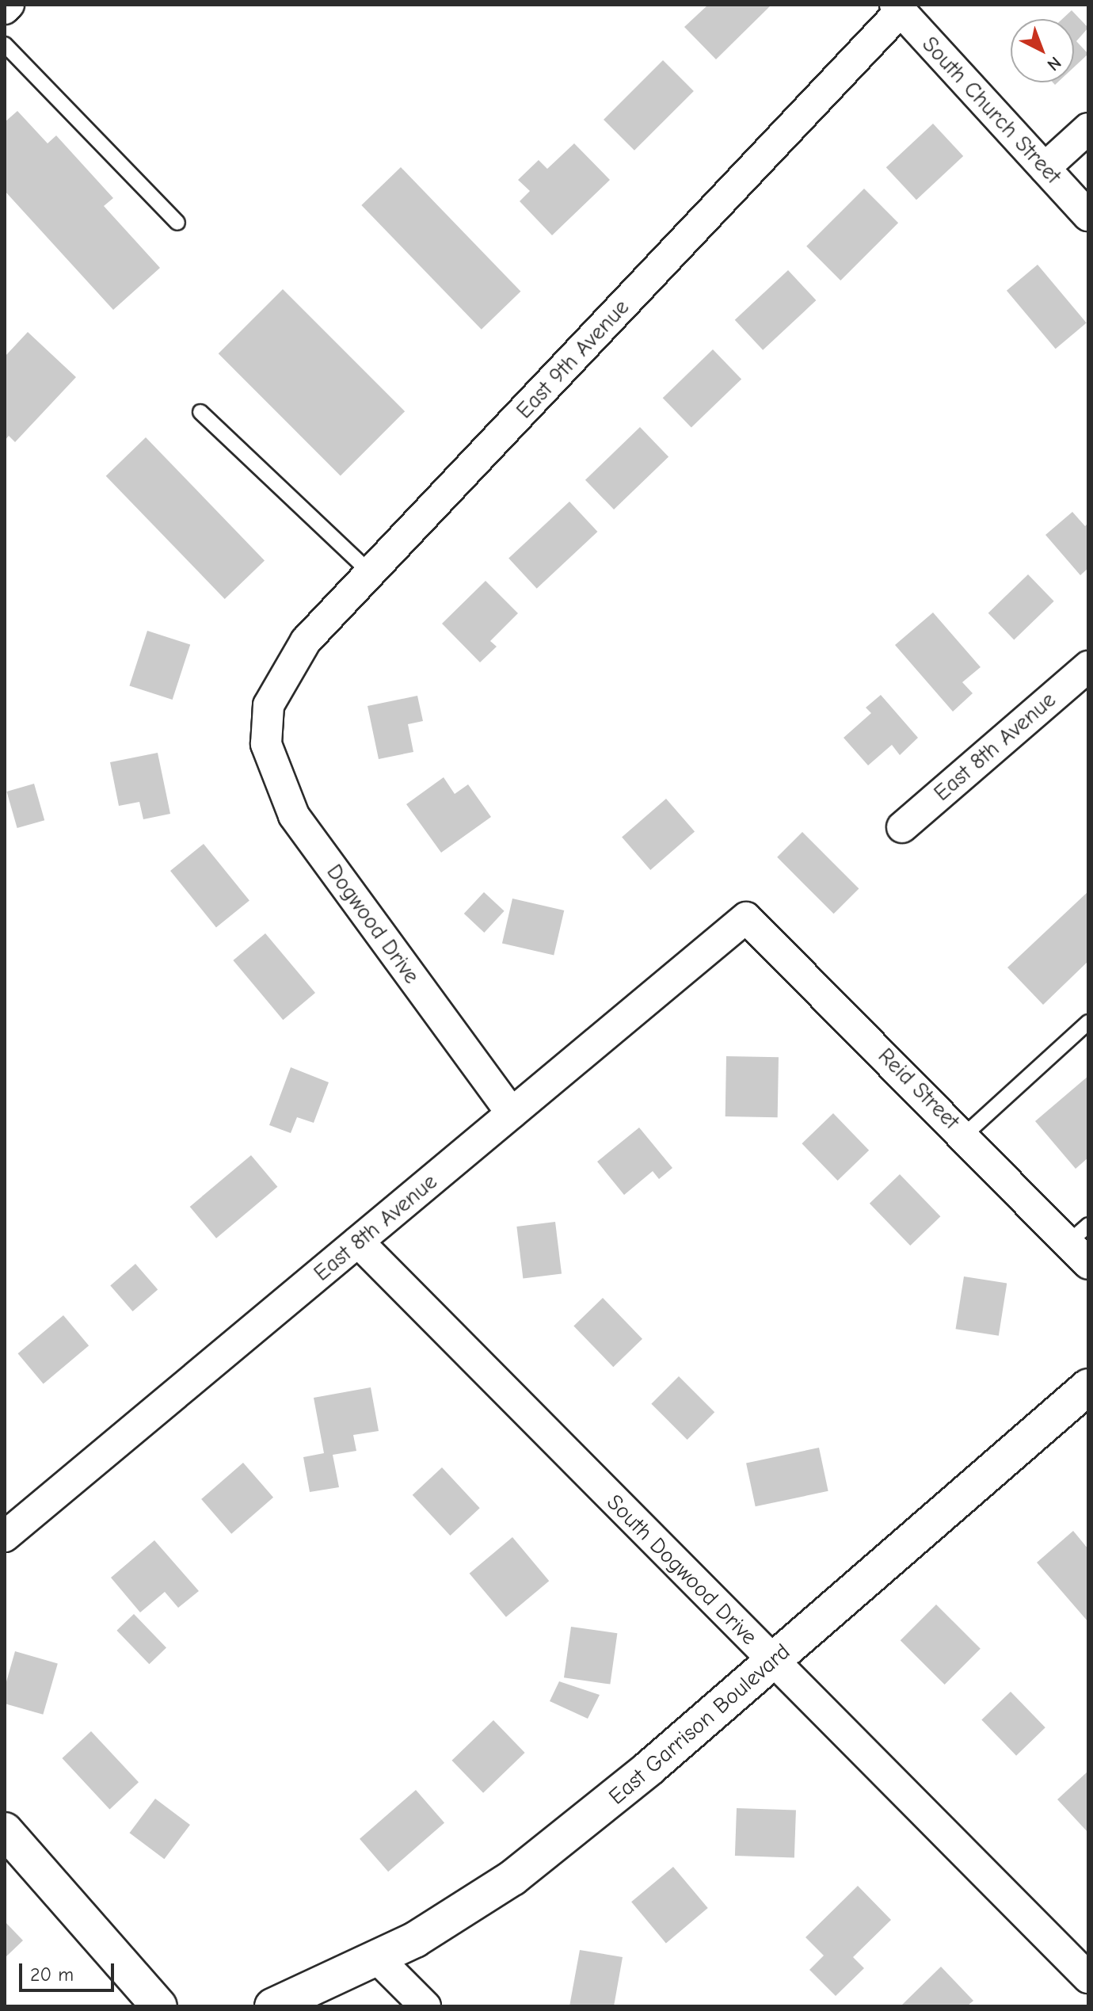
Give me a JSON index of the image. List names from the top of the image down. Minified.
{"streets":{"main road":["East Garrison Boulevard"],"street":["South Church Street","East 9th Avenue","East 8th Avenue","Dogwood Drive","Reid Street","South Dogwood Drive"]},"crossings":[["South Church Street","East 9th Avenue"],["East 9th Avenue","Dogwood Drive"],["East 8th Avenue","Dogwood Drive"],["East 8th Avenue","Reid Street"],["East 8th Avenue","South Dogwood Drive"],["South Dogwood Drive","East Garrison Boulevard"]],"scale_bar":"20 m","north":"bottom right"}
